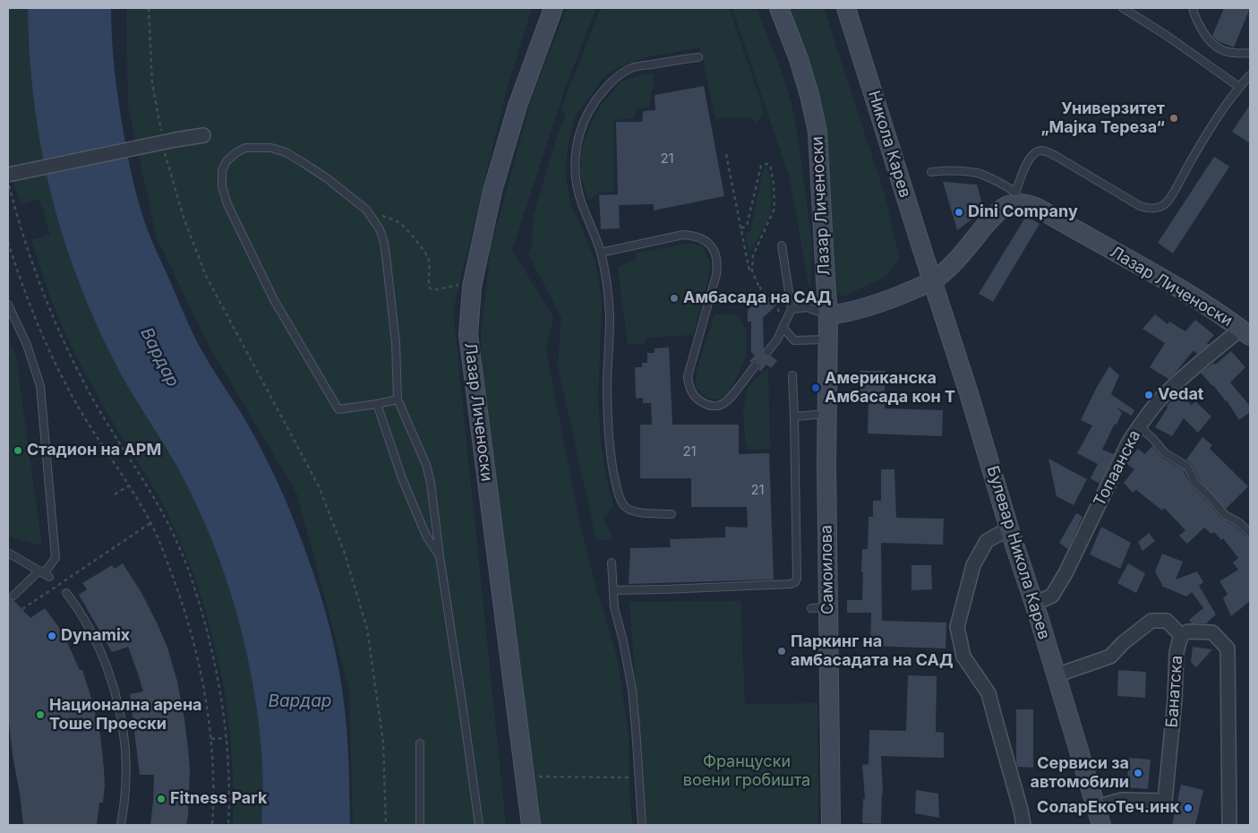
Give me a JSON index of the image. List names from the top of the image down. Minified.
{"streets":{"street":["Никола Карев","Лазар Личеноски","Топаанска","Булевар Никола Карев","Самоилова","Банатска"]},"crossings":[["Никола Карев","Булевар Никола Карев"],["Лазар Личеноски","Топаанска"],["Лазар Личеноски","Самоилова"],["Топаанска","Булевар Никола Карев"],["Булевар Никола Карев","Банатска"]],"water":["Вардар"],"parks":["Француски воени гробишта"],"places":["Универзитет „Мајка Тереза“","Dini Company","Амбасада на САД","Американска Амбасада кон Т","Vedat","Стадион на АРМ","Dynamix","Паркинг на амбасадата на САД","Национална арена Тоше Проески","Сервиси за автомобили","Fitness Park","СоларЕкоТеч.инк"],"house_numbers":["21","21","21"]}
